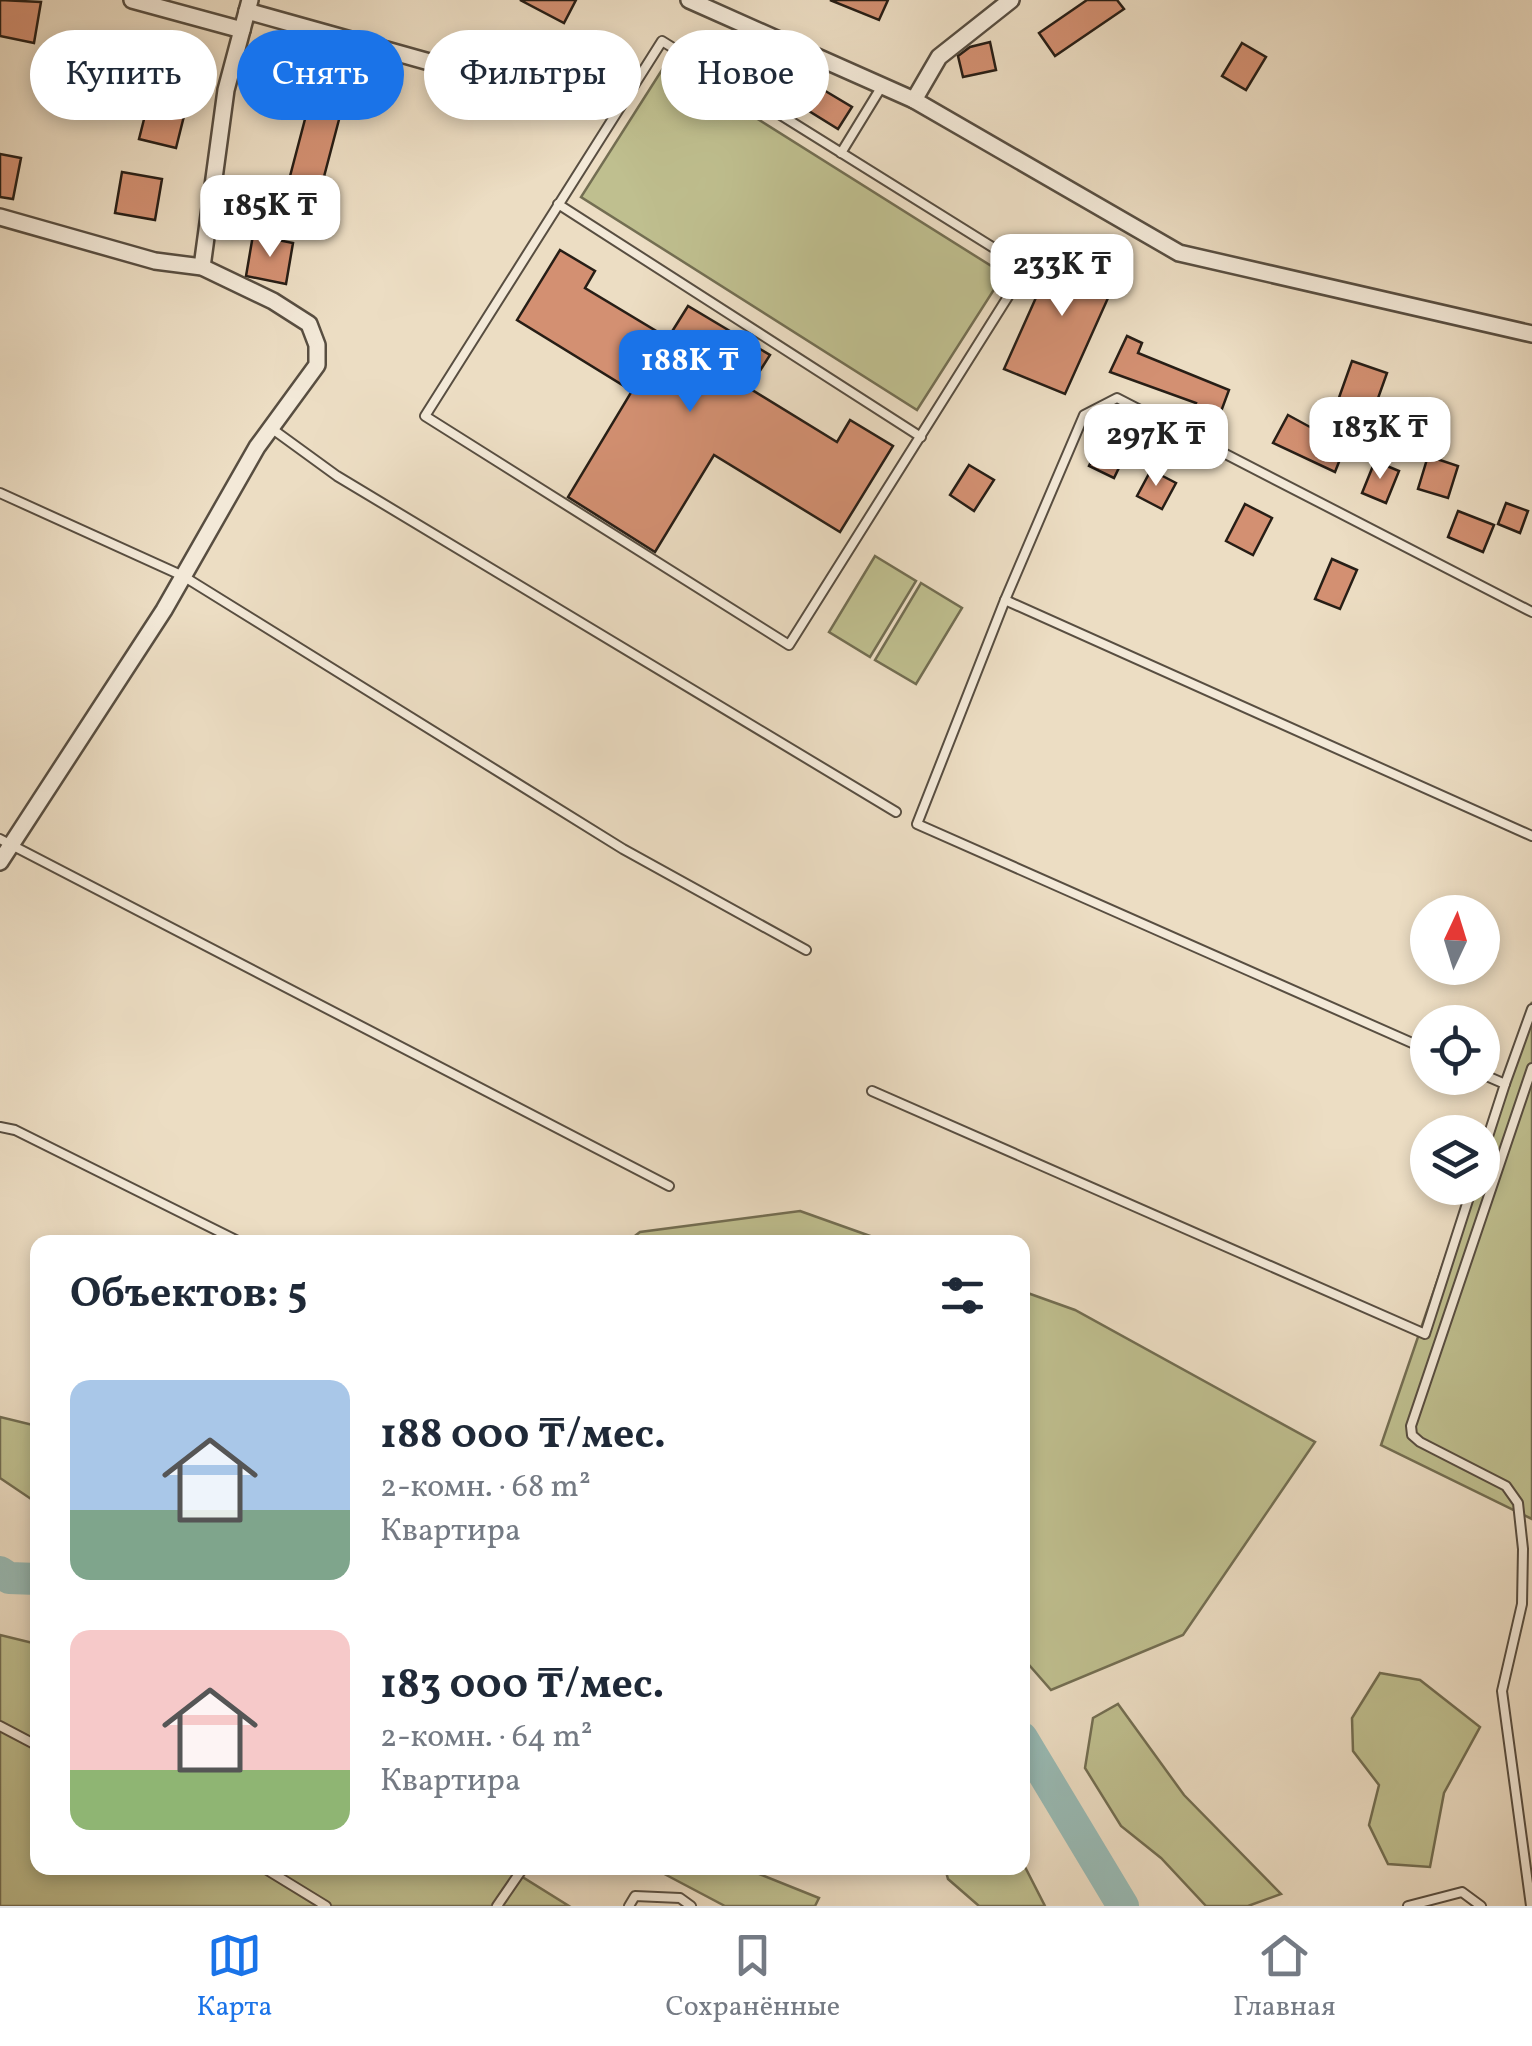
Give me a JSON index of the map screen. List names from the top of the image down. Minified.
{"north":"top","page":{"chip":["Купить","Снять","Фильтры","Новое"],"price":["185K ₸","233K ₸","188K ₸","183K ₸","297K ₸"],"heading":"Объектов: 5","list":[{"name":"188 000 ₸/мес.","note":"2-комн. · 68 m² · Квартира"},{"name":"183 000 ₸/мес.","note":"2-комн. · 64 m² · Квартира"}],"tabs":["Карта","Сохранённые","Главная"]}}
